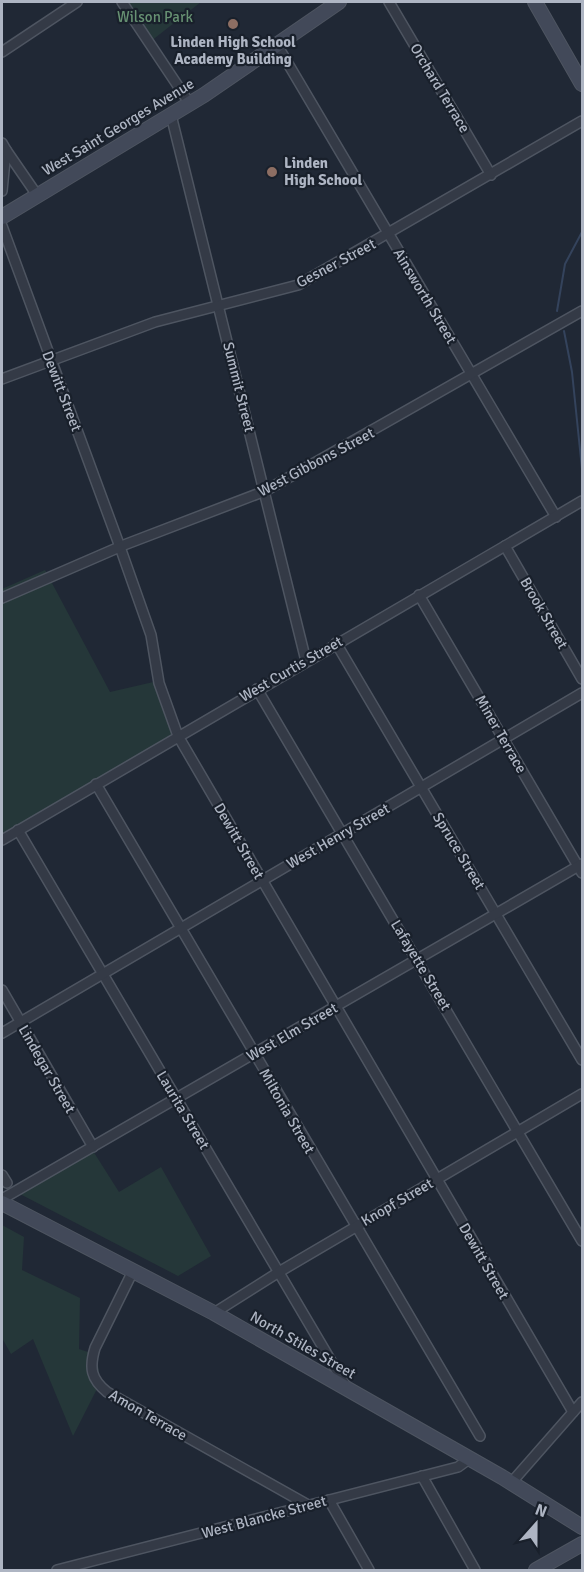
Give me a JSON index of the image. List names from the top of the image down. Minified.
{"streets":{"main road":["West Saint Georges Avenue","North Stiles Street"],"street":["Orchard Terrace","Gesner Street","Ainsworth Street","Summit Street","Dewitt Street","West Gibbons Street","Brook Street","West Curtis Street","Miner Terrace","West Henry Street","Spruce Street","Lafayette Street","West Elm Street","Lindegar Street","Laurita Street","Miltonia Street","Knopf Street","Amon Terrace","West Blancke Street"]},"crossings":[["Orchard Terrace","Gesner Street"],["West Saint Georges Avenue","Ainsworth Street"],["West Saint Georges Avenue","Summit Street"],["Gesner Street","Ainsworth Street"],["Gesner Street","Summit Street"],["Gesner Street","Dewitt Street"],["Ainsworth Street","West Gibbons Street"],["Ainsworth Street","West Curtis Street"],["Summit Street","West Gibbons Street"],["Summit Street","West Curtis Street"],["Dewitt Street","West Gibbons Street"],["Dewitt Street","West Curtis Street"],["Dewitt Street","West Henry Street"],["Dewitt Street","West Elm Street"],["Dewitt Street","Knopf Street"],["Brook Street","West Curtis Street"],["West Curtis Street","Miner Terrace"],["West Curtis Street","Spruce Street"],["West Curtis Street","Lafayette Street"],["West Curtis Street","Laurita Street"],["West Curtis Street","Miltonia Street"],["Miner Terrace","West Henry Street"],["Miner Terrace","West Elm Street"],["West Henry Street","Spruce Street"],["West Henry Street","Lafayette Street"],["West Henry Street","Lindegar Street"],["West Henry Street","Laurita Street"],["West Henry Street","Miltonia Street"],["Spruce Street","West Elm Street"],["Lafayette Street","West Elm Street"],["Lafayette Street","Knopf Street"],["West Elm Street","Lindegar Street"],["West Elm Street","Laurita Street"],["West Elm Street","Miltonia Street"],["West Elm Street","North Stiles Street"],["Laurita Street","Knopf Street"],["Laurita Street","North Stiles Street"],["Miltonia Street","Knopf Street"],["Knopf Street","North Stiles Street"],["North Stiles Street","Amon Terrace"],["North Stiles Street","West Blancke Street"],["Amon Terrace","West Blancke Street"]],"parks":["Wilson Park"],"places":["Linden High School Academy Building","Linden High School"],"north":"top"}
